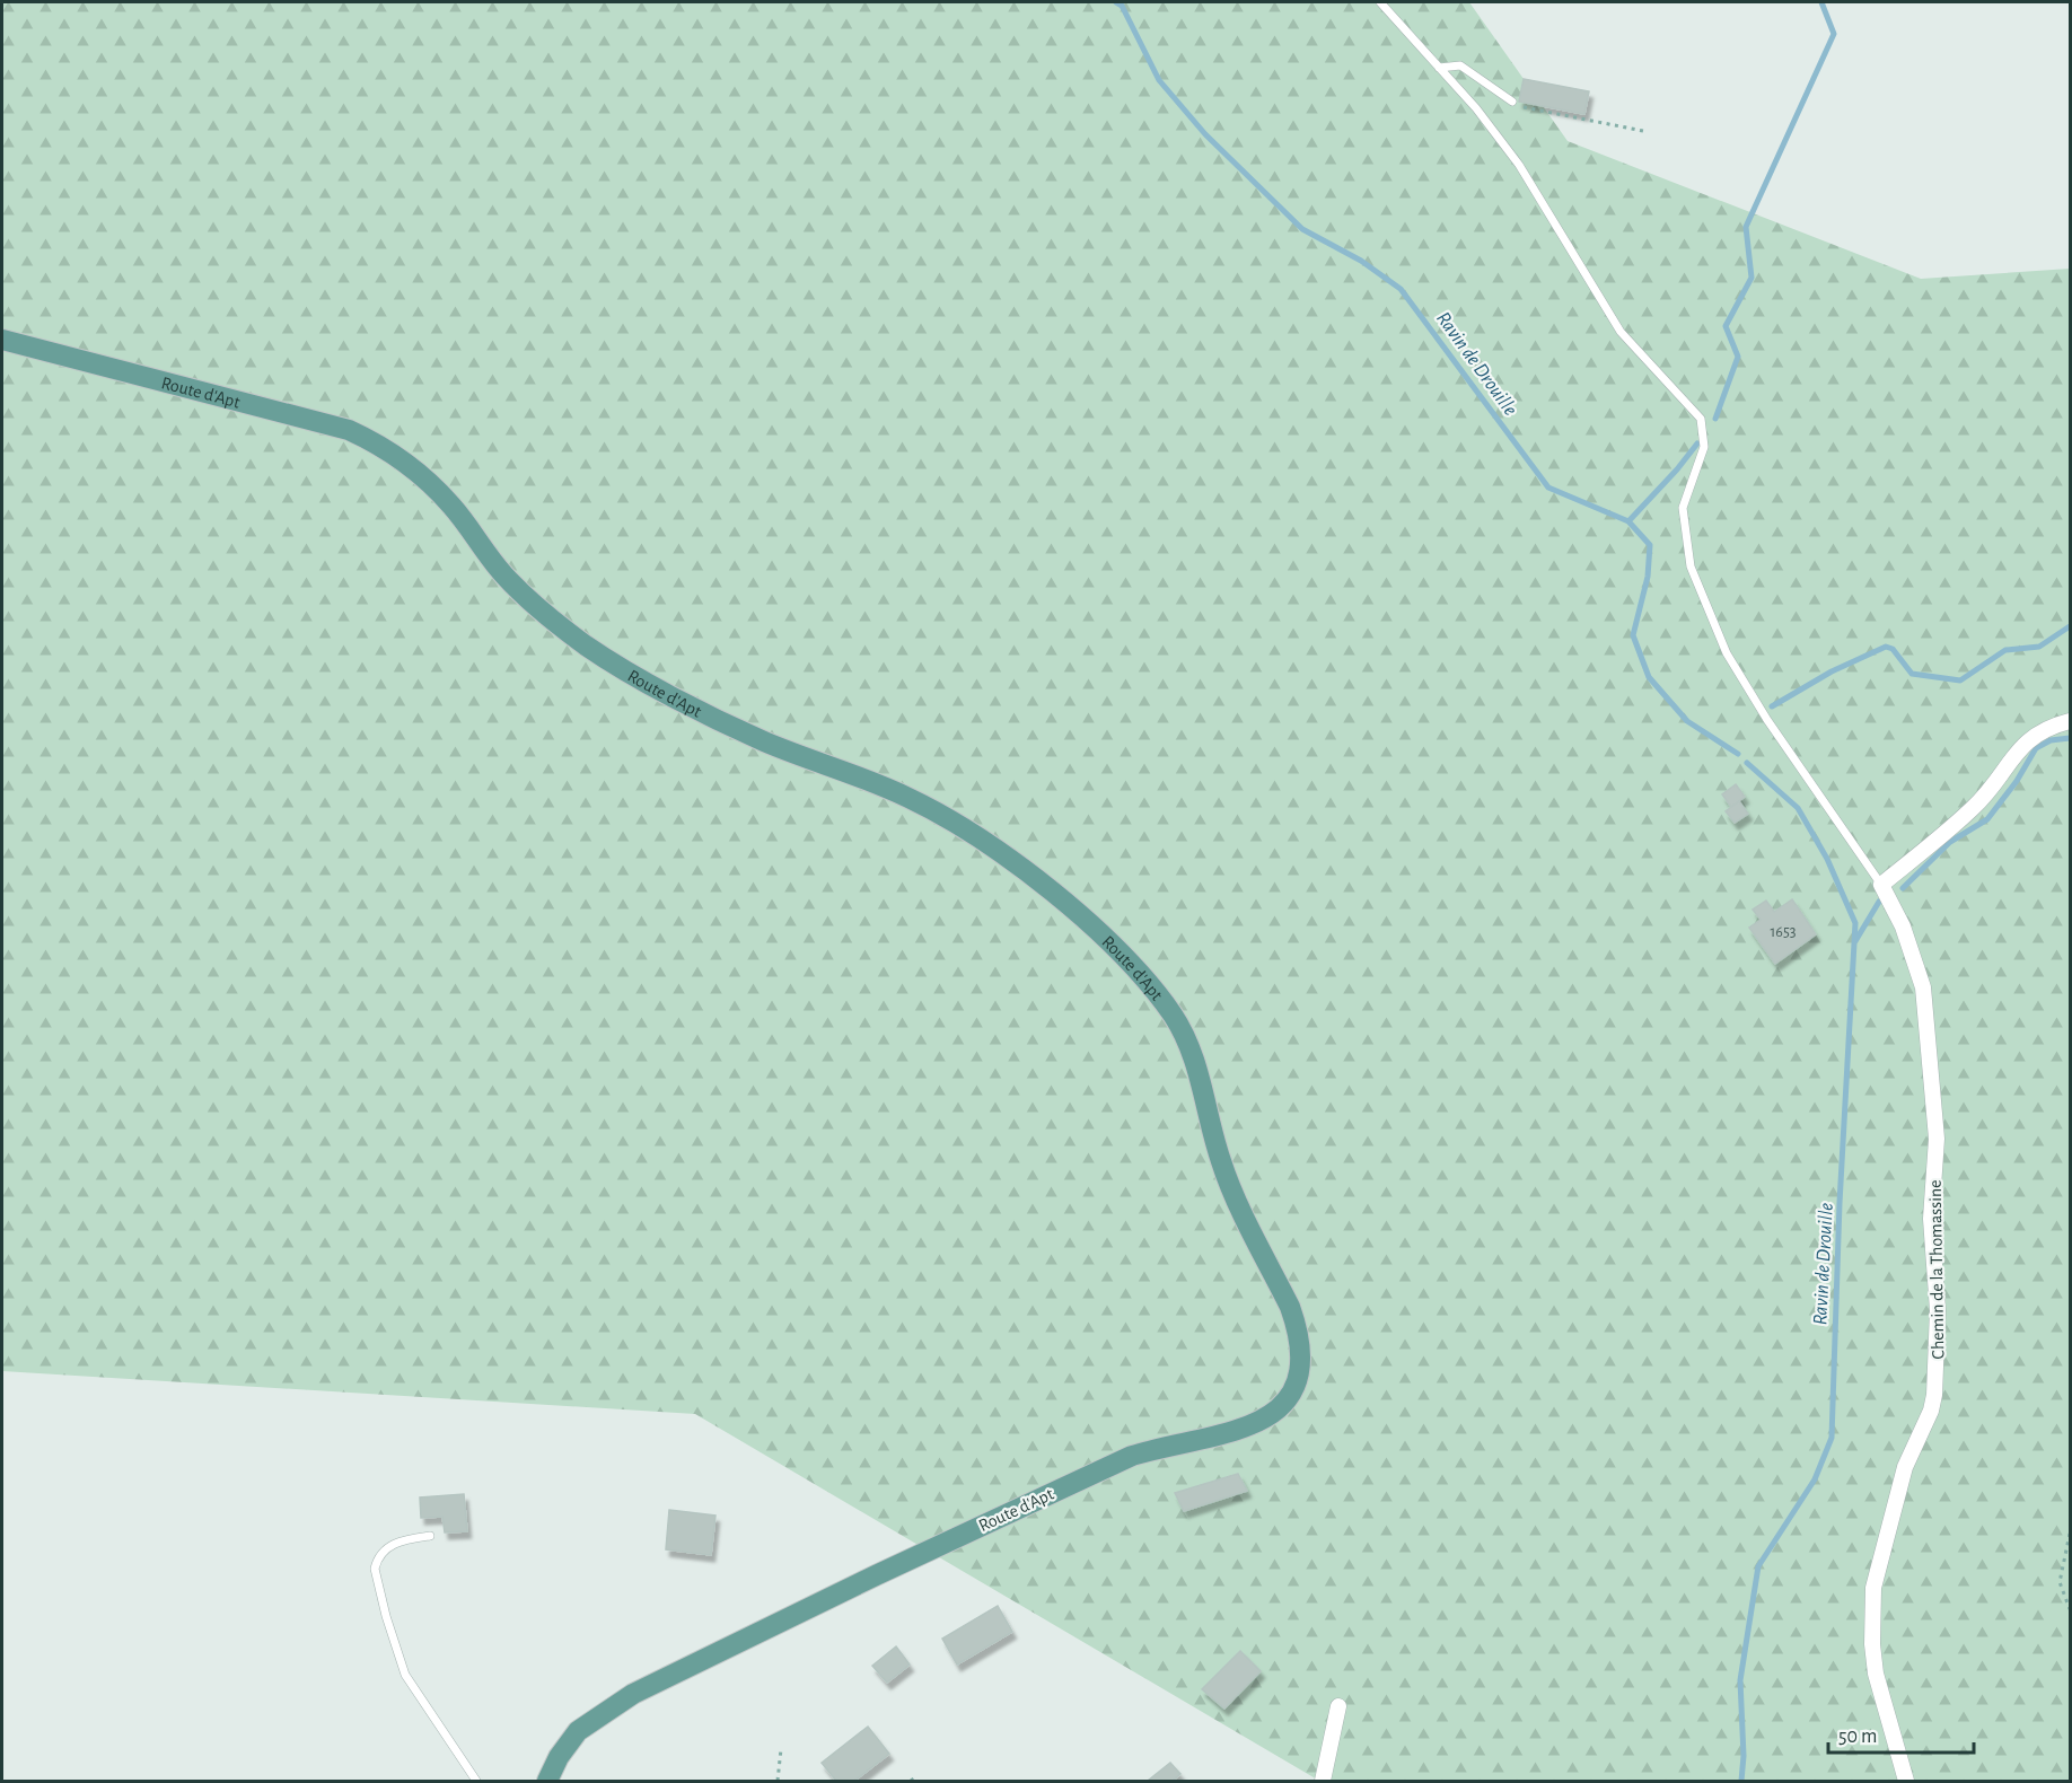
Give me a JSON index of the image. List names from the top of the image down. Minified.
{"streets":{"main road":["Route d'Apt"],"street":["Chemin de la Thomassine"]},"water":["Ravin de Drouille"],"house_numbers":["1653"],"scale_bar":"50 m"}
